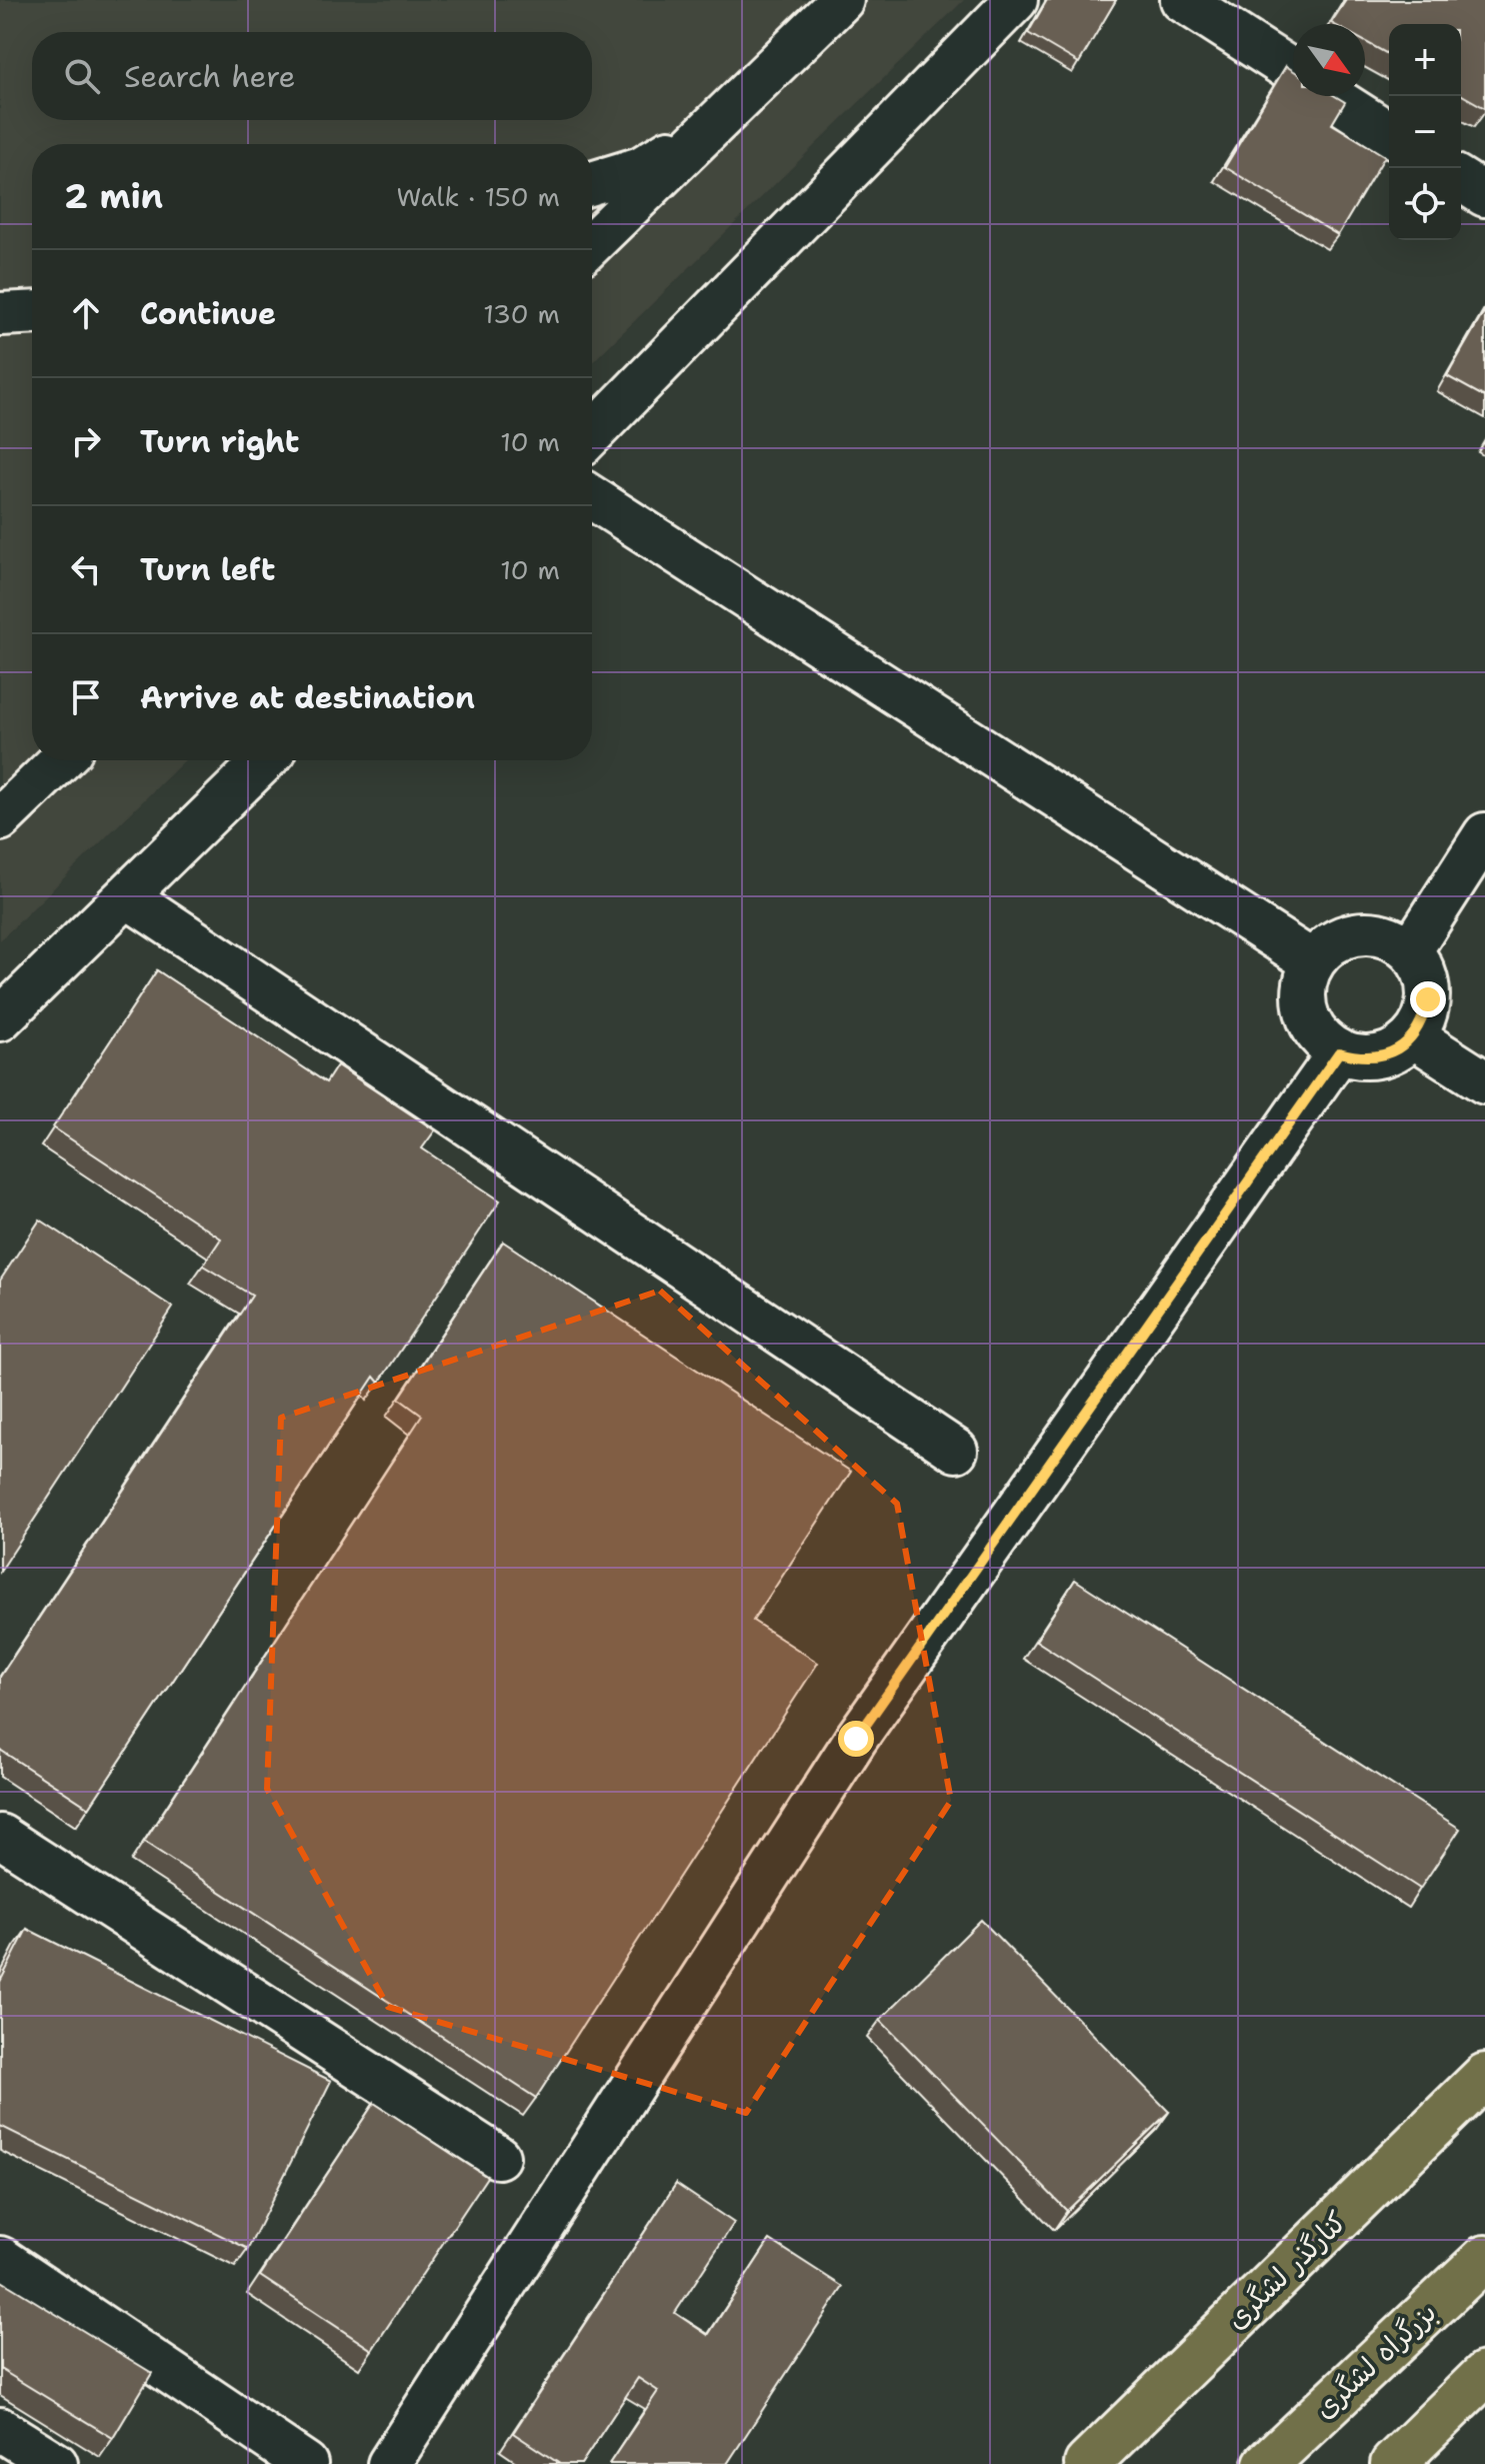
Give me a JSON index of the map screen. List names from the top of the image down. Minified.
{"streets":{"main road":["کنارگذر لشگری","بزرگراه لشگری"]},"north":"bottom right","page":{"map_buttons":["+","−"],"search":"Search here","heading":["2 min","Walk · 150 m"],"list":[["Continue","130 m"],["Turn right","10 m"],["Turn left","10 m"],"Arrive at destination"]}}
